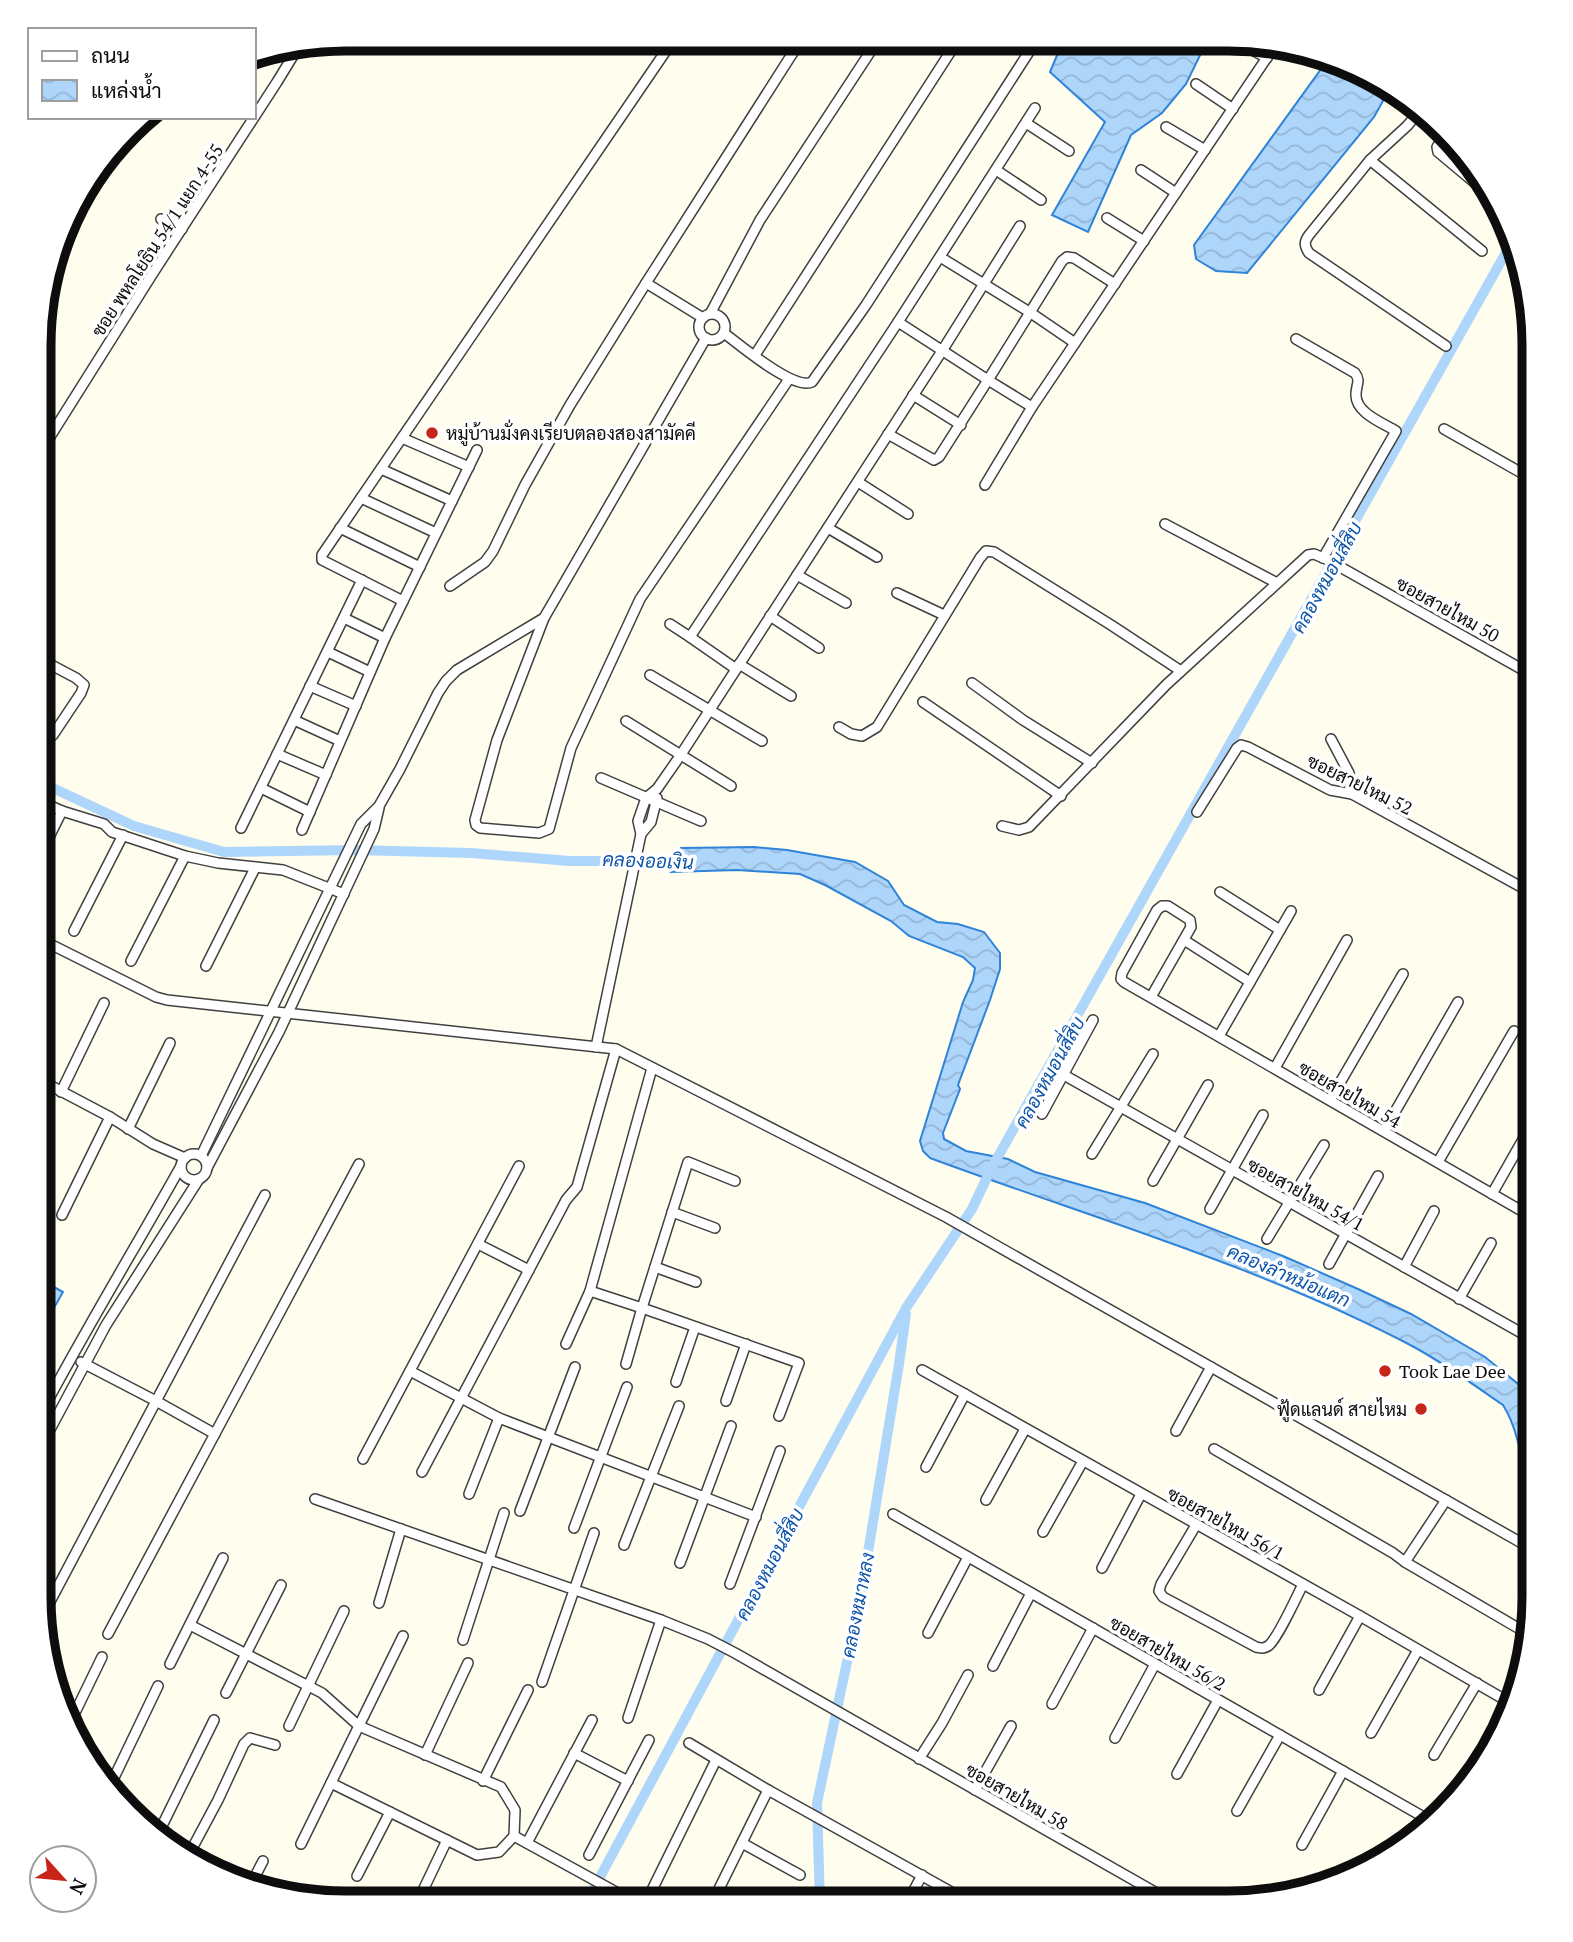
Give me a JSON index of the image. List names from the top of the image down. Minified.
{"streets":{"street":["ซอย พหลโยธิน 54/1 แยก 4-55","ซอยสายไหม 50","ซอยสายไหม 52","ซอยสายไหม 54","ซอยสายไหม 54/1","ซอยสายไหม 56/1","ซอยสายไหม 56/2","ซอยสายไหม 58"]},"water":["คลองหมอนสี่สิบ","คลองออเงิน","คลองลำหม้อแตก","คลองหมาหลง"],"places":["หมู่บ้านมั่งคงเรียบตลองสองสามัคคี","Took Lae Dee","ฟู้ดแลนด์ สายไหม"],"legend":["ถนน","แหล่งน้ำ"],"north":"bottom right"}
